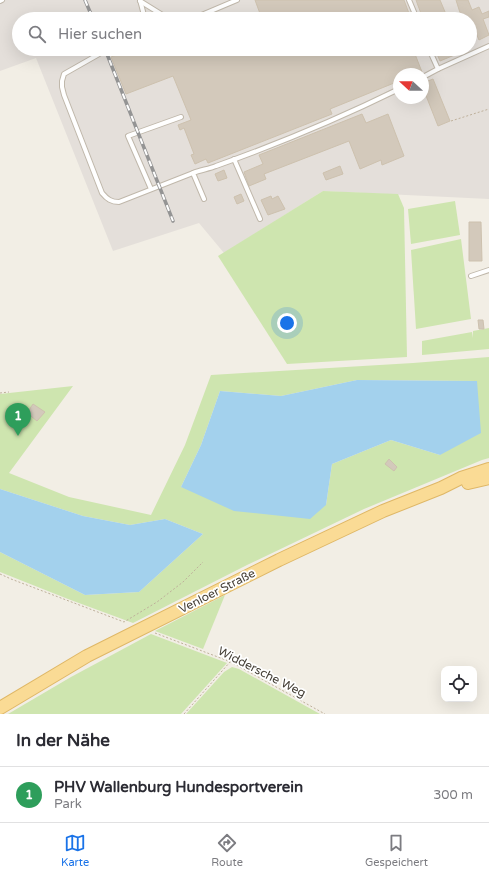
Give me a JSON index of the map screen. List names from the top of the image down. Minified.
{"streets":{"main road":["Venloer Straße"],"path":["Widdersche Weg"]},"crossings":[["Venloer Straße","Widdersche Weg"]],"north":"left","page":{"search":"Hier suchen","pins":"1","heading":"In der Nähe","list":[{"mark":"1","name":"PHV Wallenburg Hundesportverein","note":"Park","value":"300 m"}],"nav":["Karte","Route","Gespeichert"]}}
